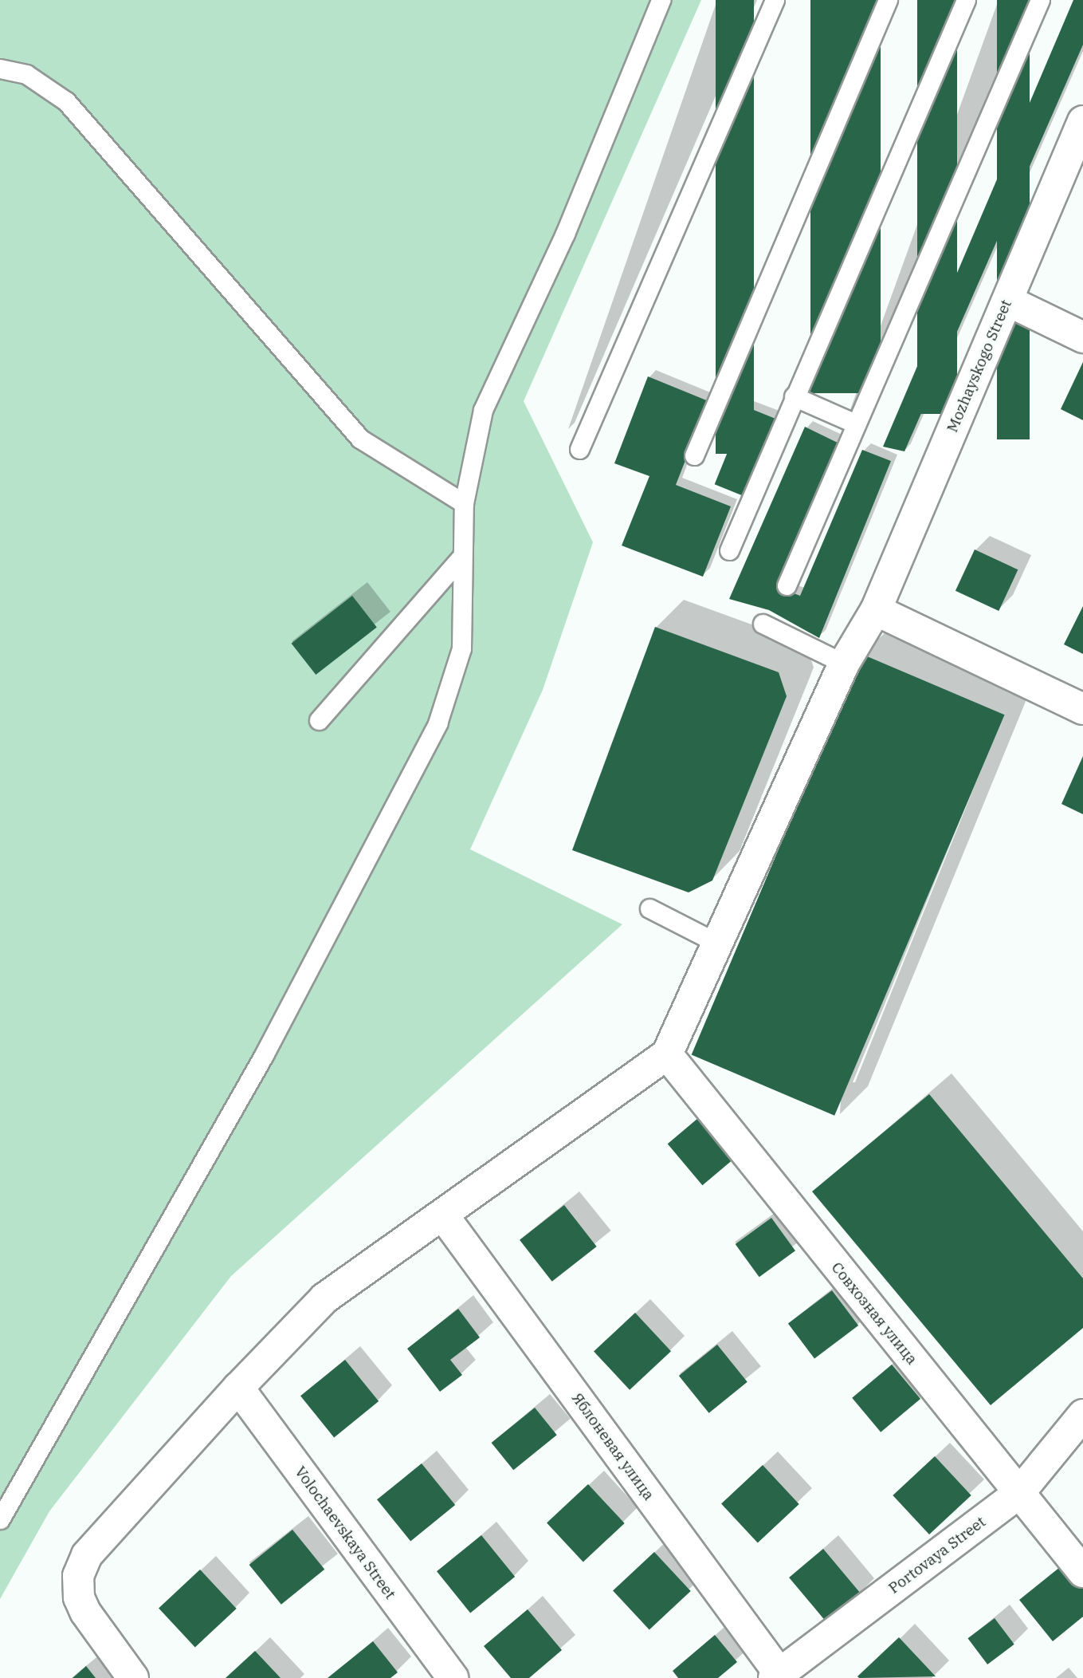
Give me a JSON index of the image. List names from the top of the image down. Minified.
{"streets":{"street":["Mozhayskogo Street","Совхозная улица","Яблоневая улица","Volochaevskaya Street","Portovaya Street"]},"crossings":[["Mozhayskogo Street","Совхозная улица"],["Совхозная улица","Portovaya Street"],["Яблоневая улица","Portovaya Street"]]}
